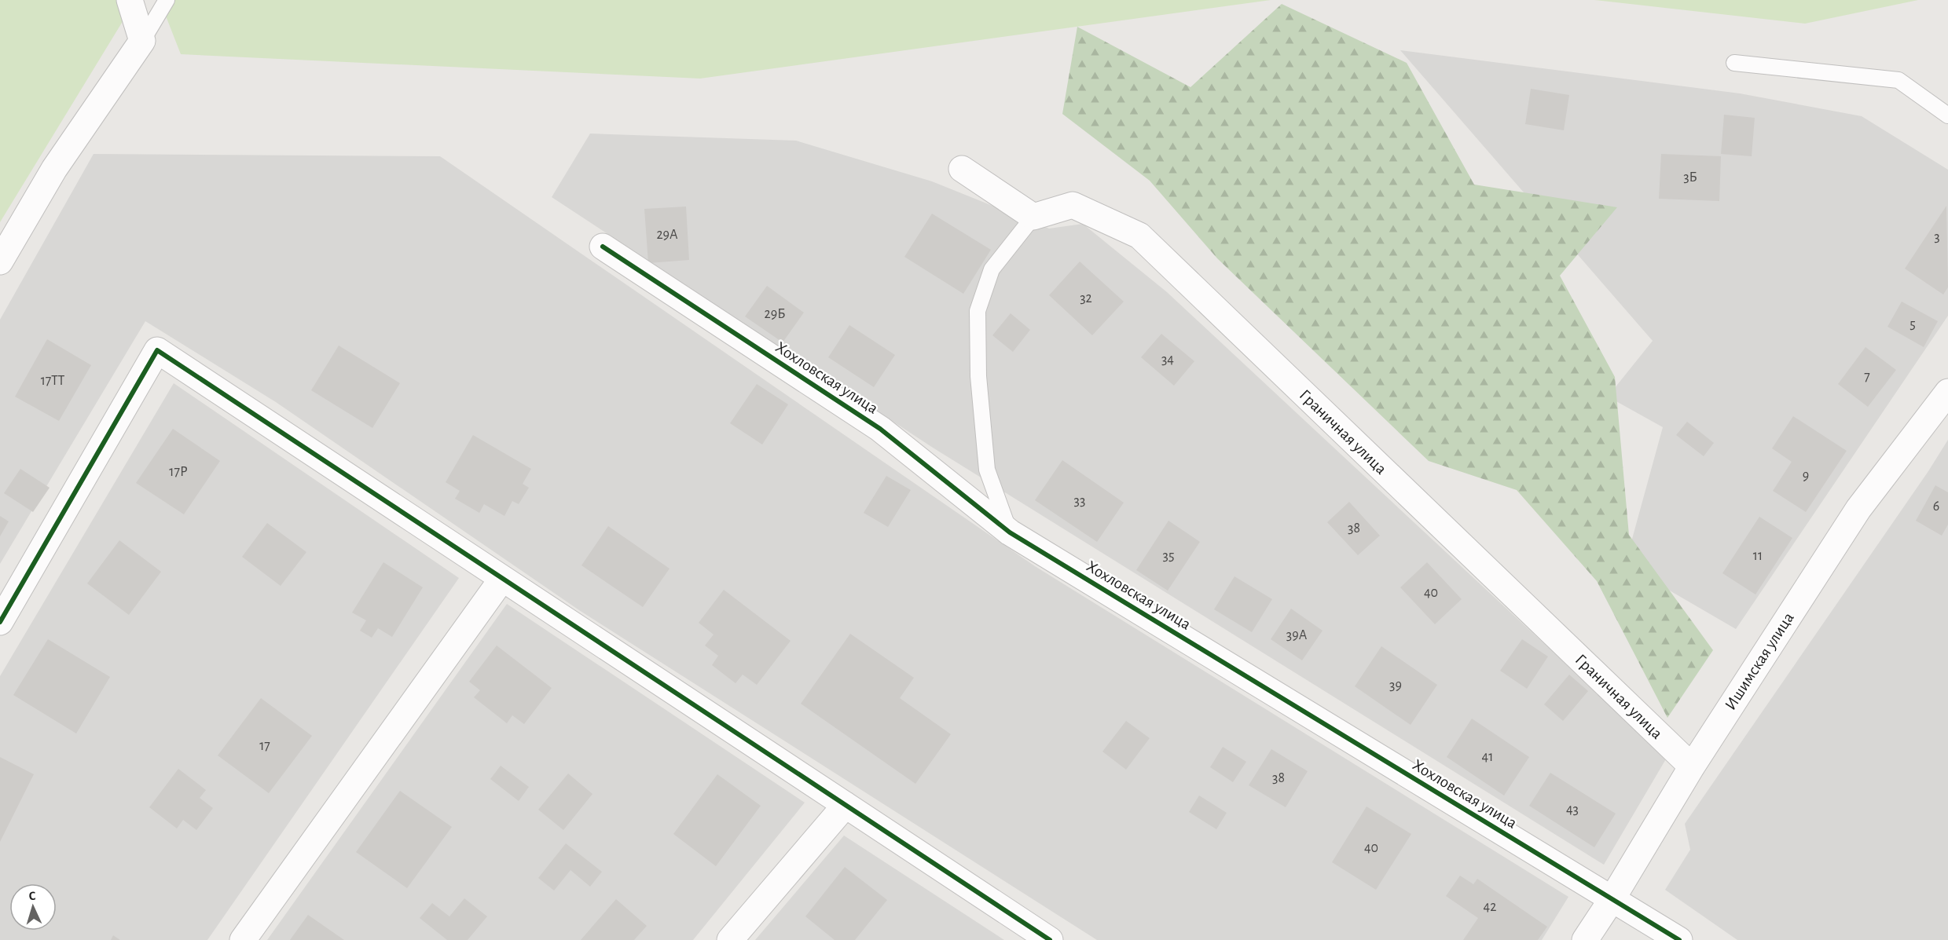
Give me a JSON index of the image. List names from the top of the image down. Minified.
{"streets":{"street":["Хохловская улица","Граничная улица","Ишимская улица"]},"crossings":[["Хохловская улица","Ишимская улица"],["Граничная улица","Ишимская улица"]],"house_numbers":["3Б","29А","3","32","29Б","5","34","7","17ТТ","17Р","9","33","6","38","35","11","40","39А","39","17","41","38","43","40","42"],"north":"top"}
